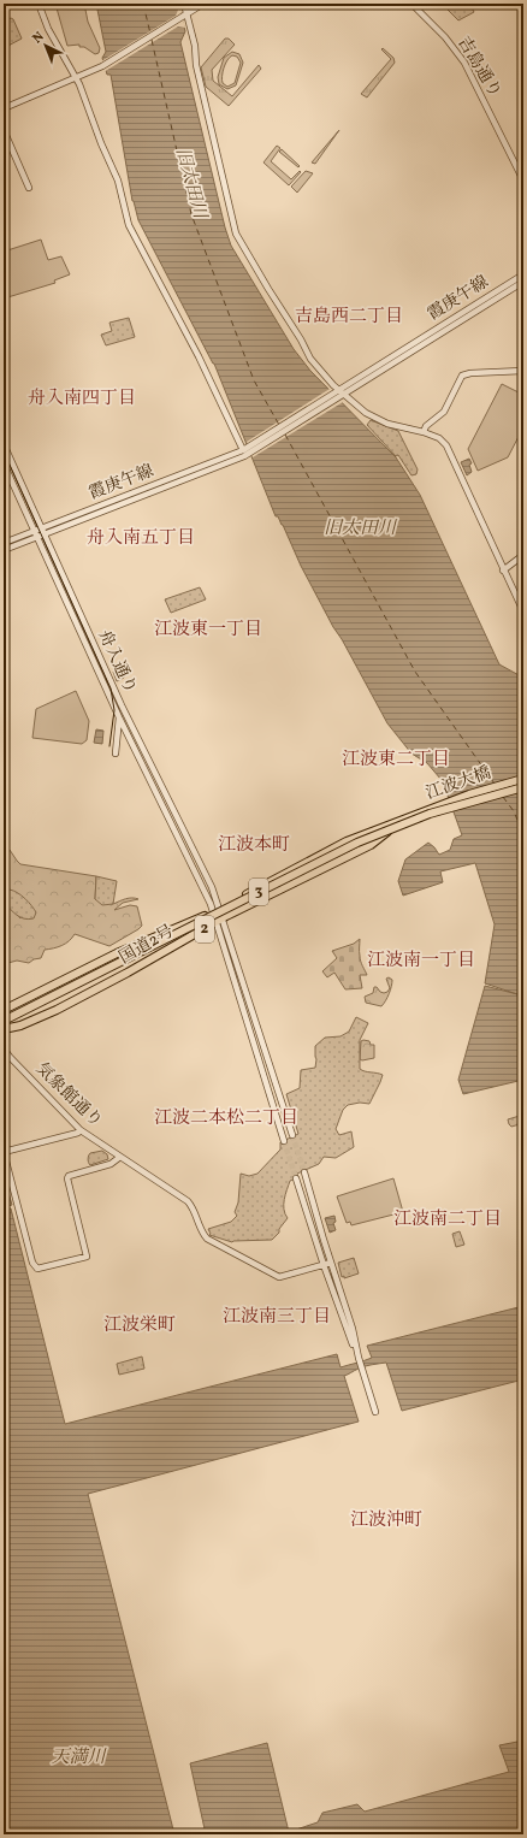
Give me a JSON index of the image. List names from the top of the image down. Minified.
{"streets":{"highway":["江波大橋","3","2","国道2号"],"street":["吉島通り","霞庚午線","舟入通り","気象館通り"]},"crossings":[["霞庚午線","舟入通り"],["舟入通り","国道2号"],["江波大橋","国道2号"]],"districts":["吉島西二丁目","舟入南四丁目","舟入南五丁目","江波東一丁目","江波東二丁目","江波本町","江波南一丁目","江波二本松二丁目","江波南二丁目","江波南三丁目","江波栄町","江波沖町"],"water":["旧太田川","天満川"],"north":"top left"}
